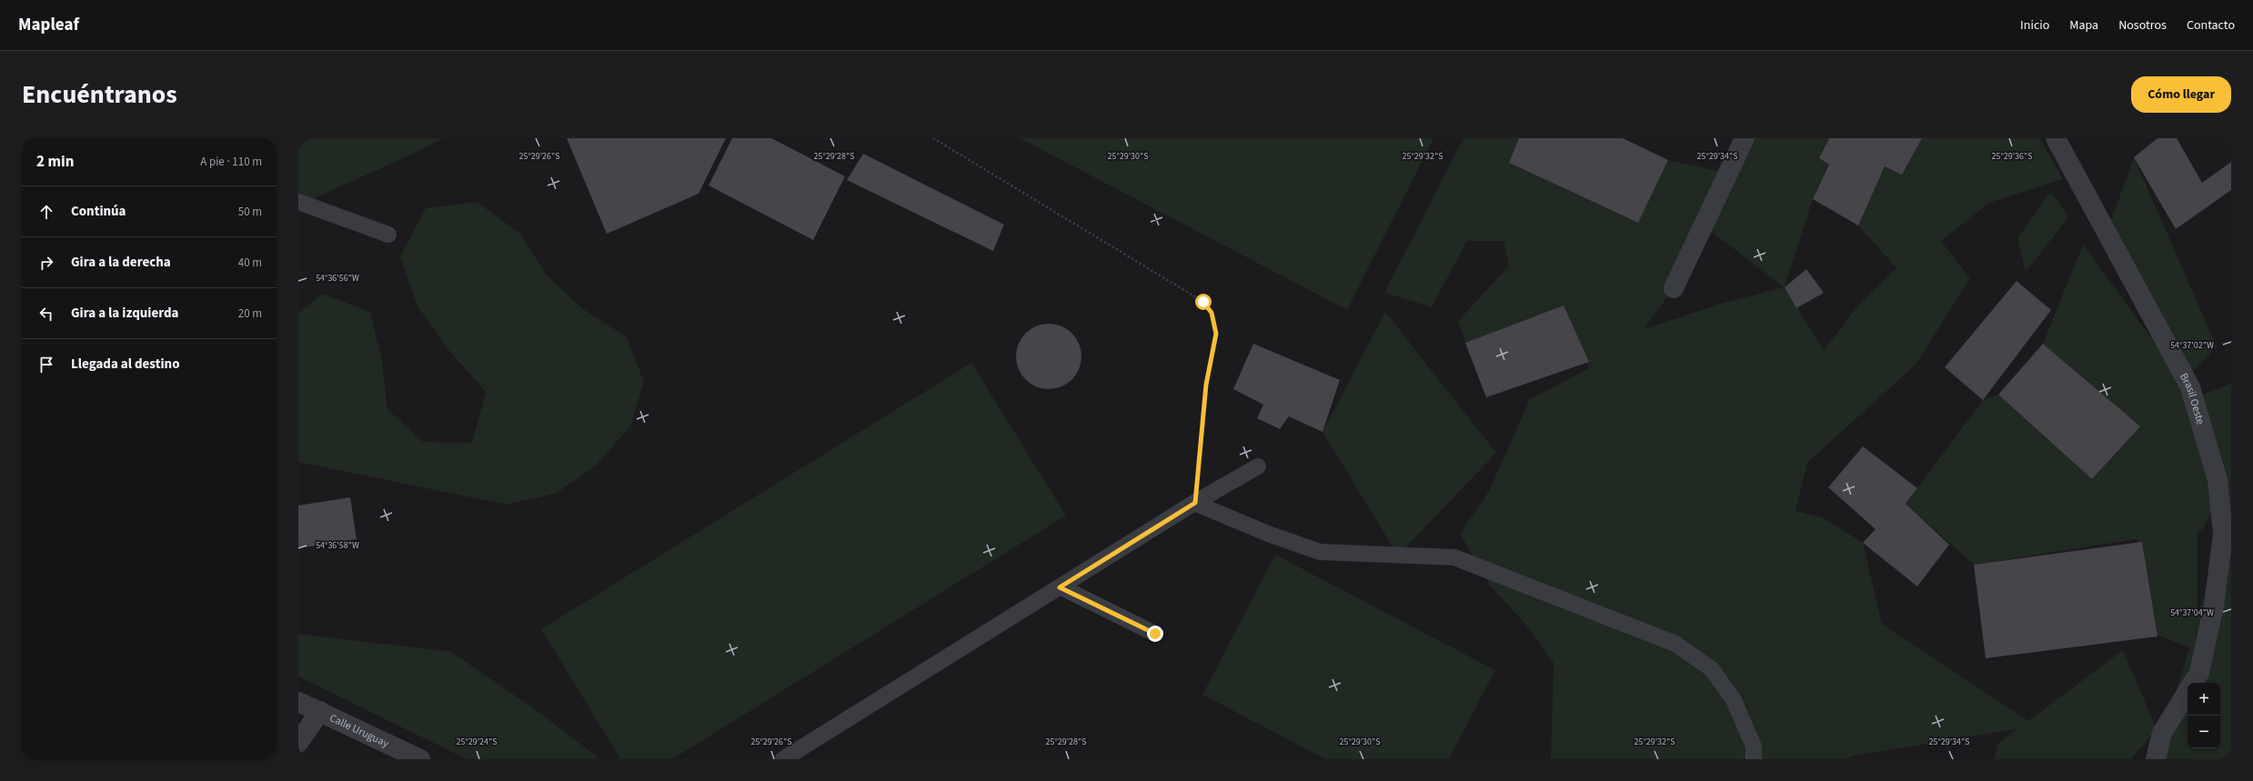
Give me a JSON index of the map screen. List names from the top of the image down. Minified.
{"streets":{"street":["Brasil Oeste","Calle Uruguay"]},"page":{"header":"Mapleaf","nav":["Inicio","Mapa","Nosotros","Contacto"],"title":"Encuéntranos","buttons":"Cómo llegar","heading":["2 min","A pie · 110 m"],"list":[["Continúa","50 m"],["Gira a la derecha","40 m"],["Gira a la izquierda","20 m"],"Llegada al destino"],"map_buttons":["+","−"]},"coordinates":["25°29'26\"S","25°29'28\"S","25°29'30\"S","25°29'32\"S","25°29'34\"S","25°29'36\"S","54°36'56\"W","54°37'02\"W","54°36'58\"W","54°37'04\"W","25°29'24\"S"]}
